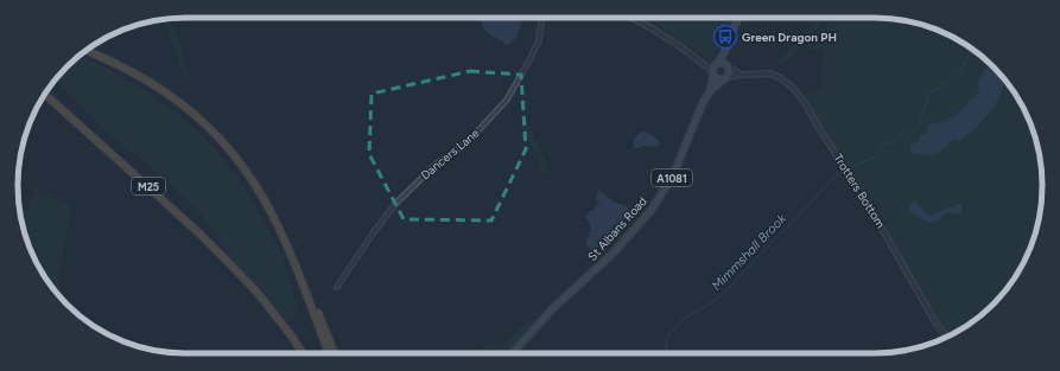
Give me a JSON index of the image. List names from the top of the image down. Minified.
{"streets":{"highway":["M25"],"main road":["A1081","St Albans Road"],"street":["Dancers Lane","Trotters Bottom"]},"crossings":[["Trotters Bottom","St Albans Road"]],"water":["Mimmshall Brook"],"places":{"bus stop":["Green Dragon PH"]}}
